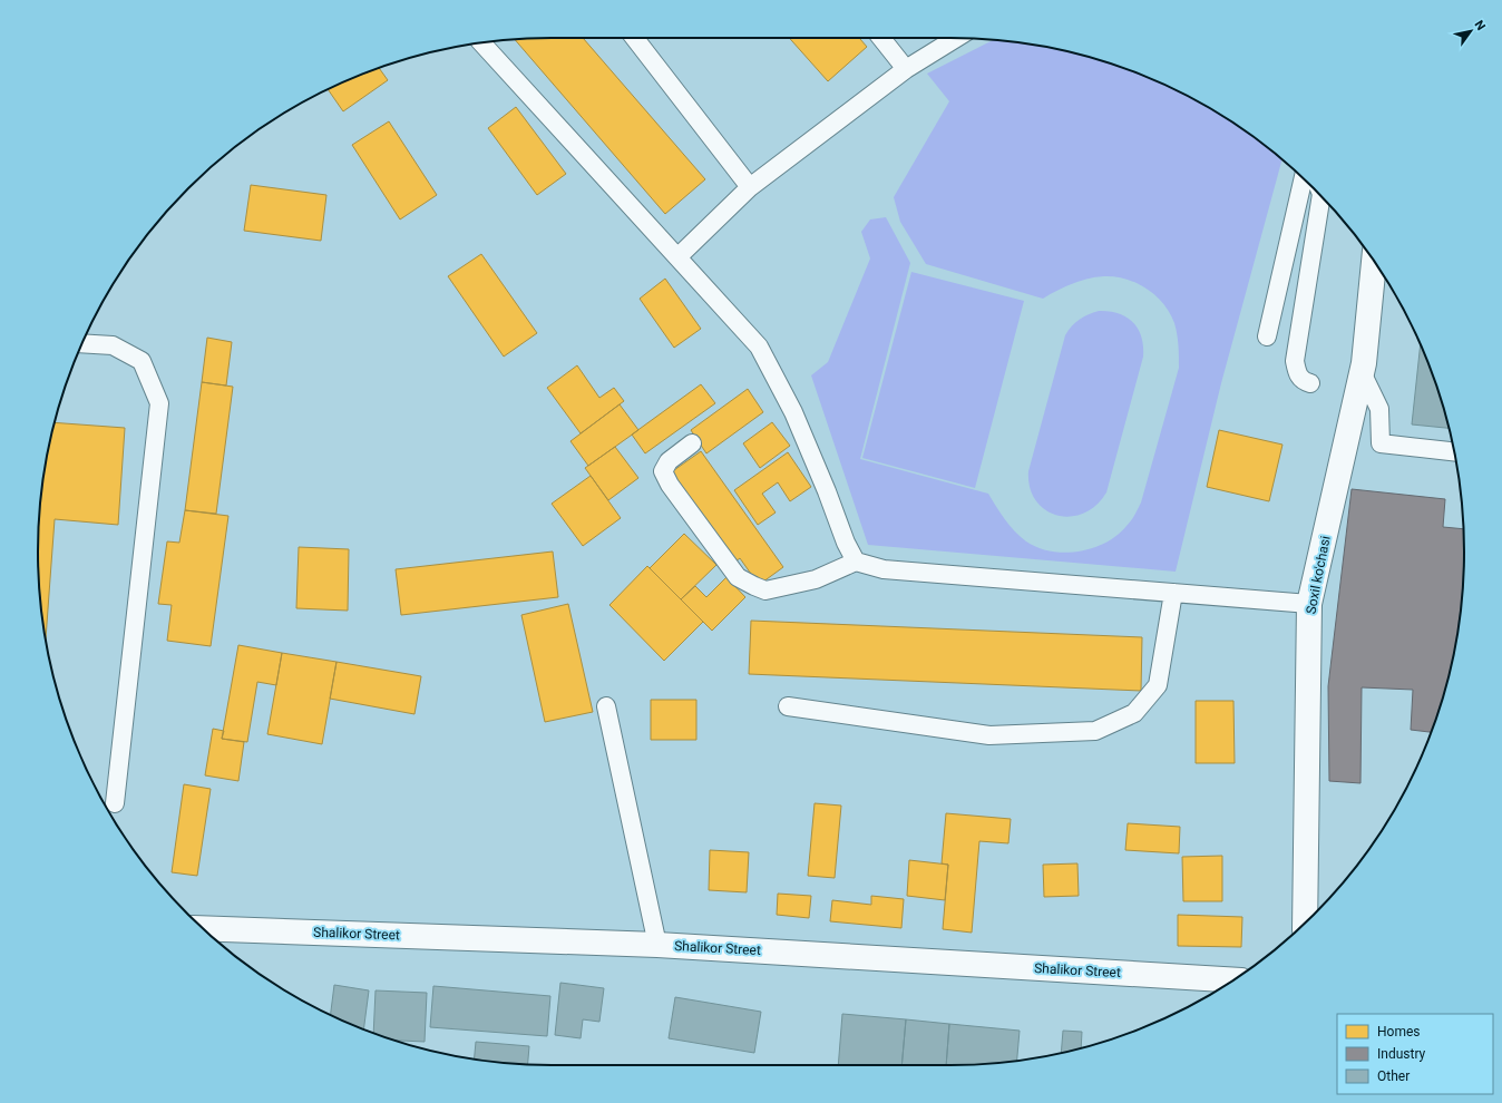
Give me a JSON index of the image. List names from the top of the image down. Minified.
{"streets":{"street":["Soxil ko'chasi","Shаlikor Street"]},"legend":["Homes","Industry","Other"],"north":"top right"}
